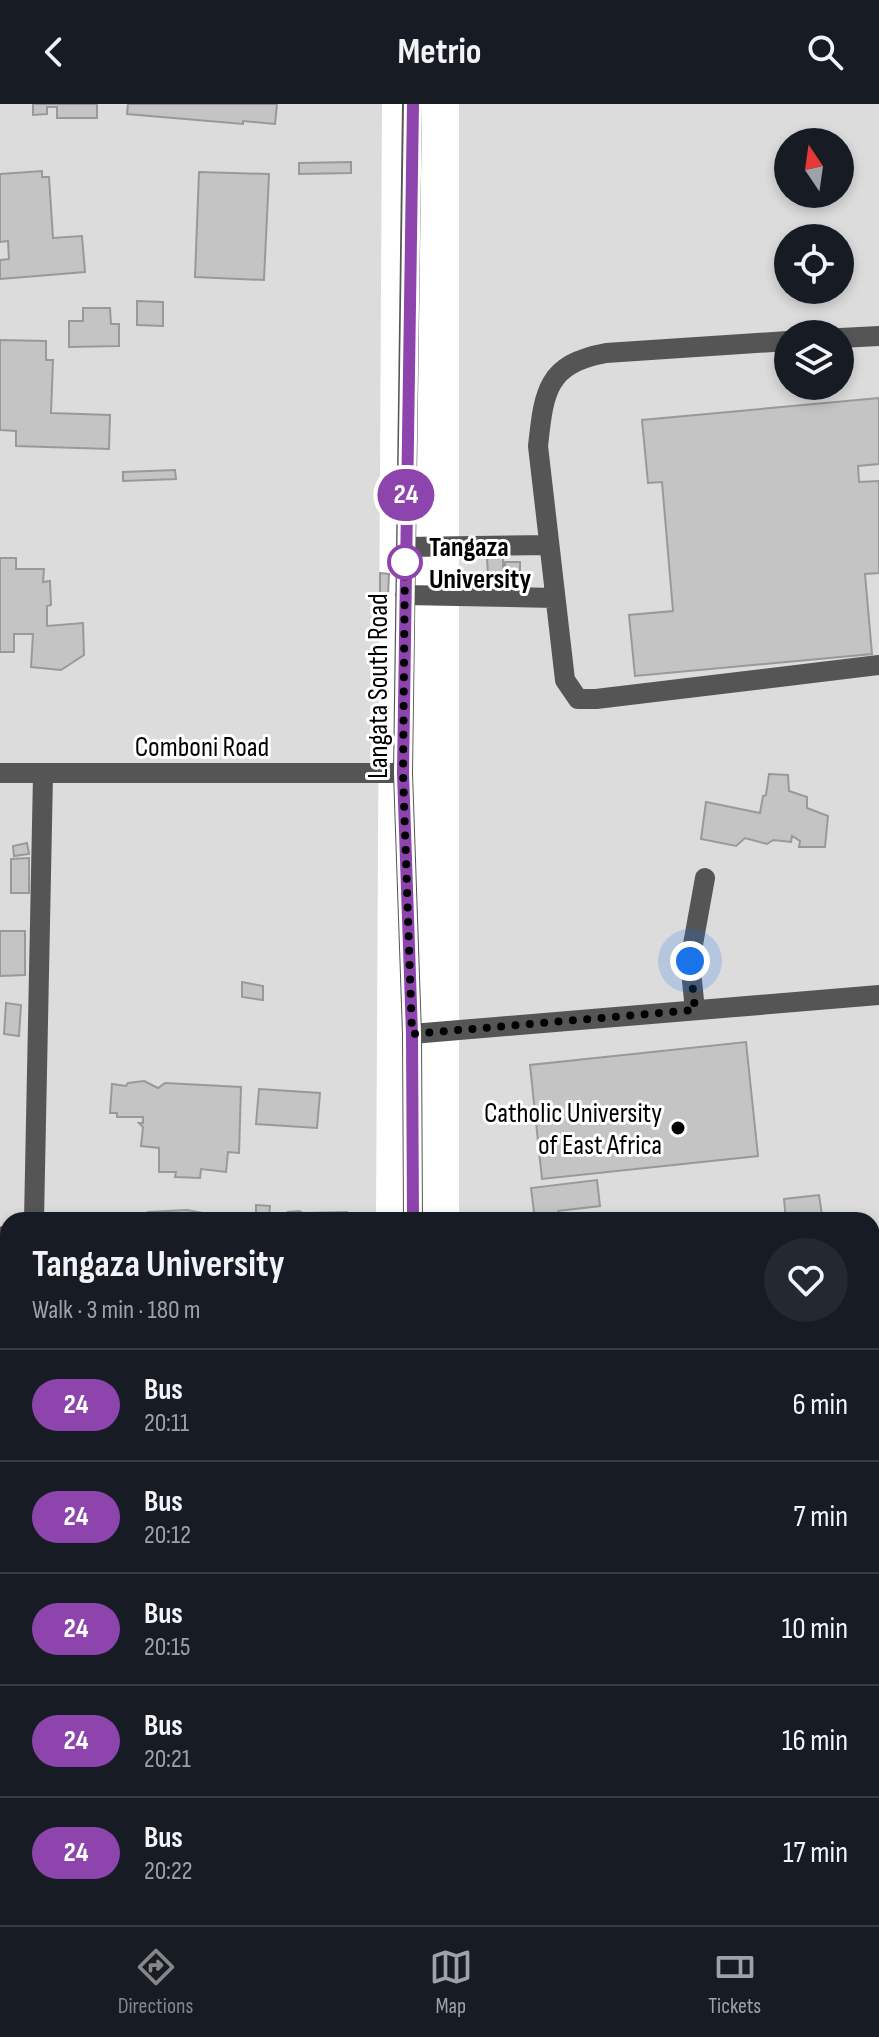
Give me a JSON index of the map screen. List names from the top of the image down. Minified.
{"streets":{"street":["Langata South Road","Comboni Road"]},"crossings":[["Langata South Road","Comboni Road"]],"places":["Tangaza University","Catholic University of East Africa"],"lines":["bus line 24"],"north":"top","page":{"header":"Metrio","on_map":"24","heading":["Tangaza University","Walk · 3 min · 180 m"],"list":[{"mark":"24","name":"Bus","note":"20:11","value":"6 min"},{"mark":"24","name":"Bus","note":"20:12","value":"7 min"},{"mark":"24","name":"Bus","note":"20:15","value":"10 min"},{"mark":"24","name":"Bus","note":"20:21","value":"16 min"},{"mark":"24","name":"Bus","note":"20:22","value":"17 min"}],"tabs":["Directions","Map","Tickets"]}}
